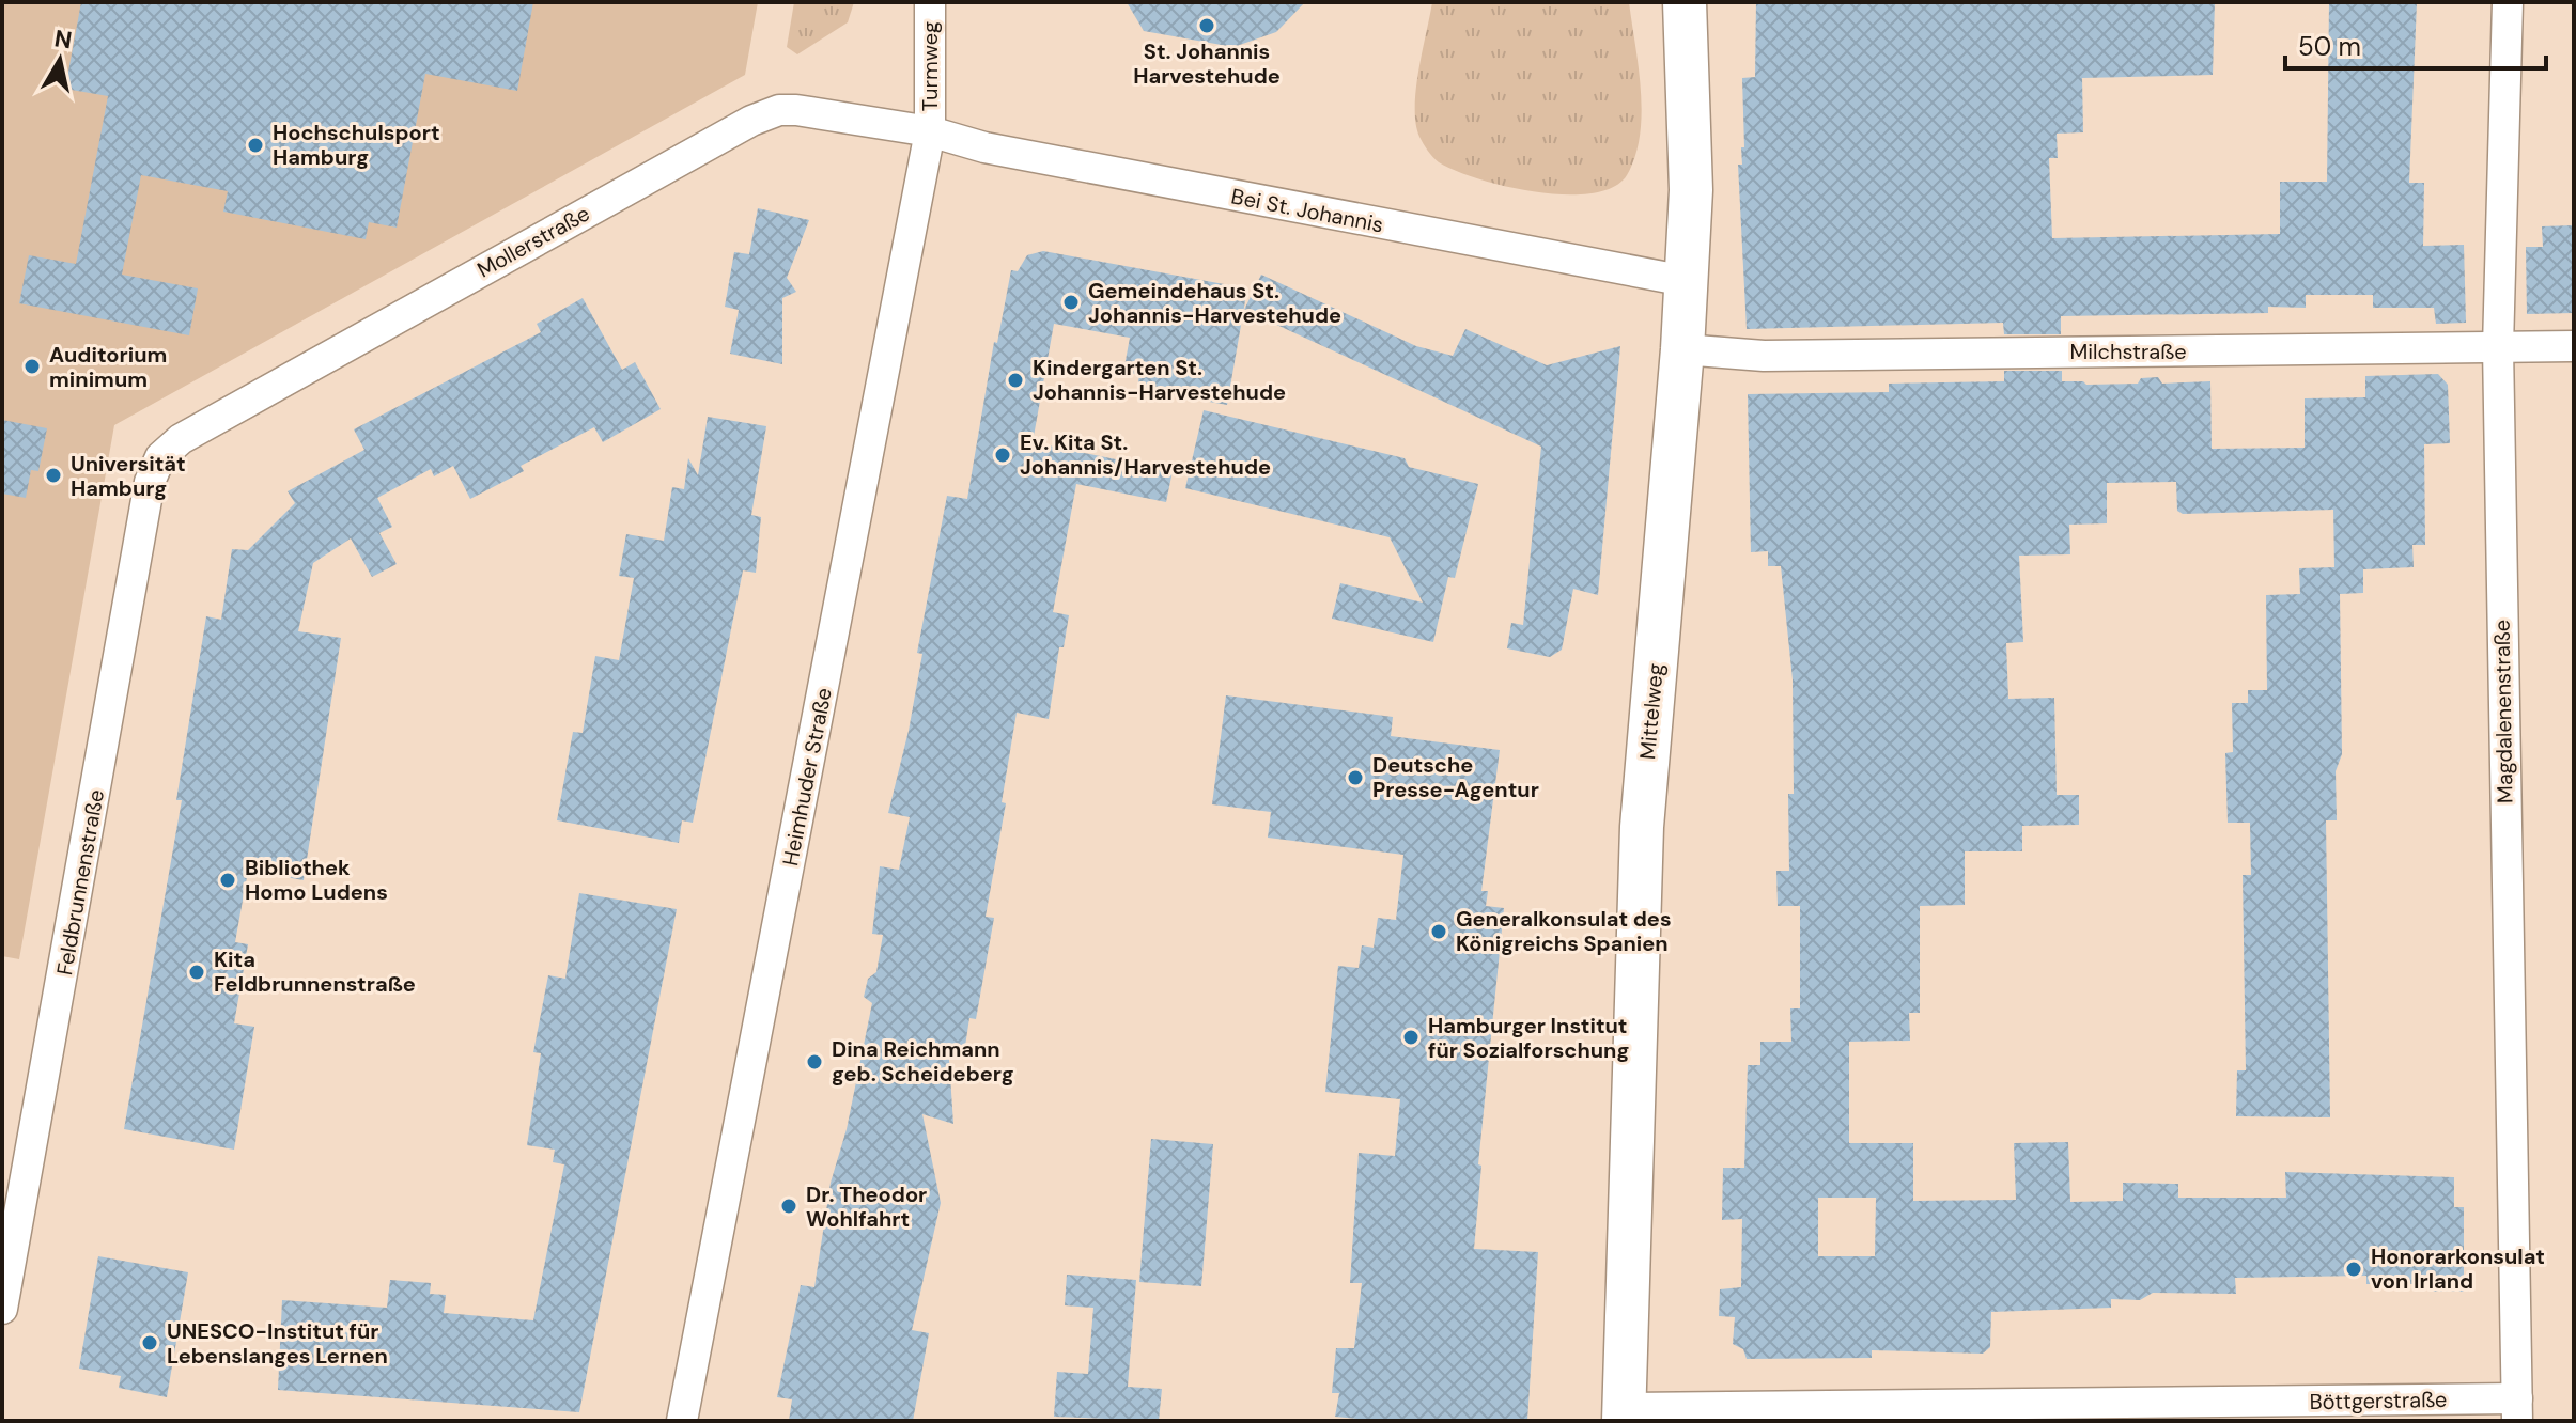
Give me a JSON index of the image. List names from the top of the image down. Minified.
{"streets":{"street":["Turmweg","Bei St. Johannis","Mollerstraße","Milchstraße","Mittelweg","Magdalenenstraße","Heimhuder Straße","Feldbrunnenstraße","Böttgerstraße"]},"crossings":[["Turmweg","Bei St. Johannis"],["Turmweg","Mollerstraße"],["Turmweg","Heimhuder Straße"],["Bei St. Johannis","Mollerstraße"],["Bei St. Johannis","Mittelweg"],["Bei St. Johannis","Heimhuder Straße"],["Mollerstraße","Heimhuder Straße"],["Mollerstraße","Feldbrunnenstraße"],["Milchstraße","Mittelweg"],["Milchstraße","Magdalenenstraße"],["Mittelweg","Böttgerstraße"],["Magdalenenstraße","Böttgerstraße"]],"places":["St. Johannis Harvestehude","Hochschulsport Hamburg","Gemeindehaus St. Johannis-Harvestehude","Auditorium minimum","Kindergarten St. Johannis-Harvestehude","Ev. Kita St. Johannis/Harvestehude","Universität Hamburg","Deutsche Presse-Agentur","Bibliothek Homo Ludens","Generalkonsulat des Königreichs Spanien","Kita Feldbrunnenstraße","Hamburger Institut für Sozialforschung","Dina Reichmann geb. Scheideberg","Dr. Theodor Wohlfahrt","Honorarkonsulat von Irland","UNESCO-Institut für Lebenslanges Lernen"],"scale_bar":"50 m","north":"top"}
